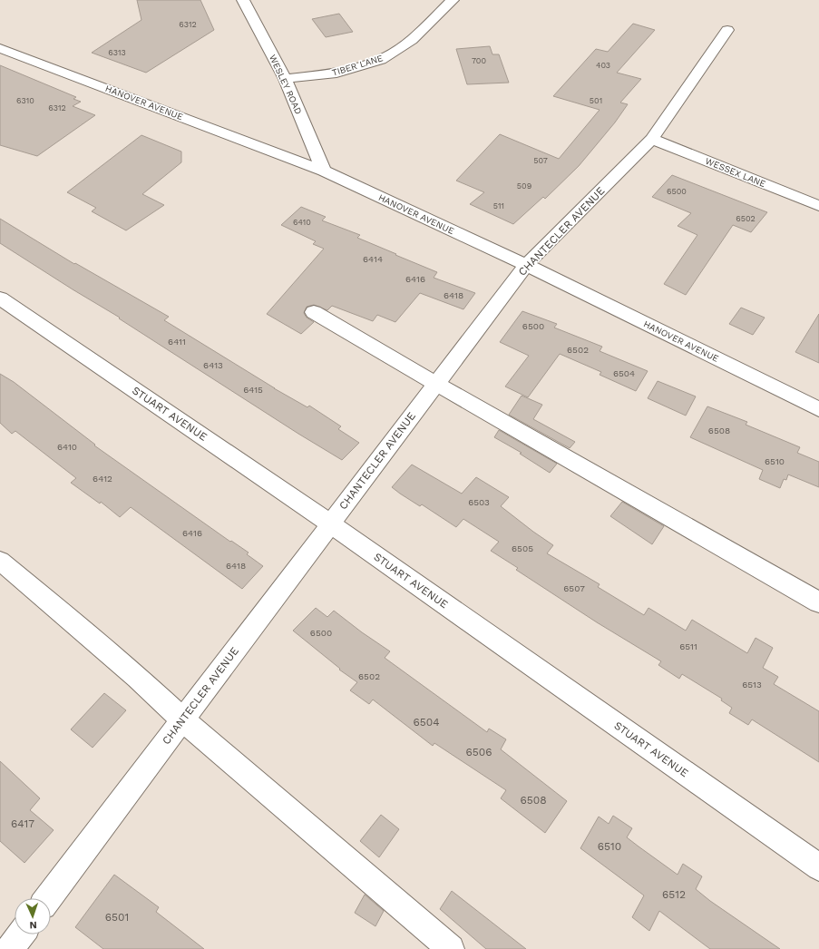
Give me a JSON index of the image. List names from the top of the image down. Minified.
{"streets":{"street":["TIBER LANE","WESLEY ROAD","HANOVER AVENUE","WESSEX LANE","CHANTECLER AVENUE","STUART AVENUE"]},"crossings":[["TIBER LANE","WESLEY ROAD"],["WESLEY ROAD","HANOVER AVENUE"],["HANOVER AVENUE","CHANTECLER AVENUE"],["WESSEX LANE","CHANTECLER AVENUE"],["CHANTECLER AVENUE","STUART AVENUE"]],"house_numbers":["6312","6313","700","403","6310","501","6312","507","509","6500","511","6502","6410","6414","6416","6418","6500","6411","6502","6413","6504","6415","6508","6410","6510","6412","6503","6416","6505","6418","6507","6500","6511","6502","6513","6504","6506","6508","6417","6510","6512","6501"],"north":"bottom"}
